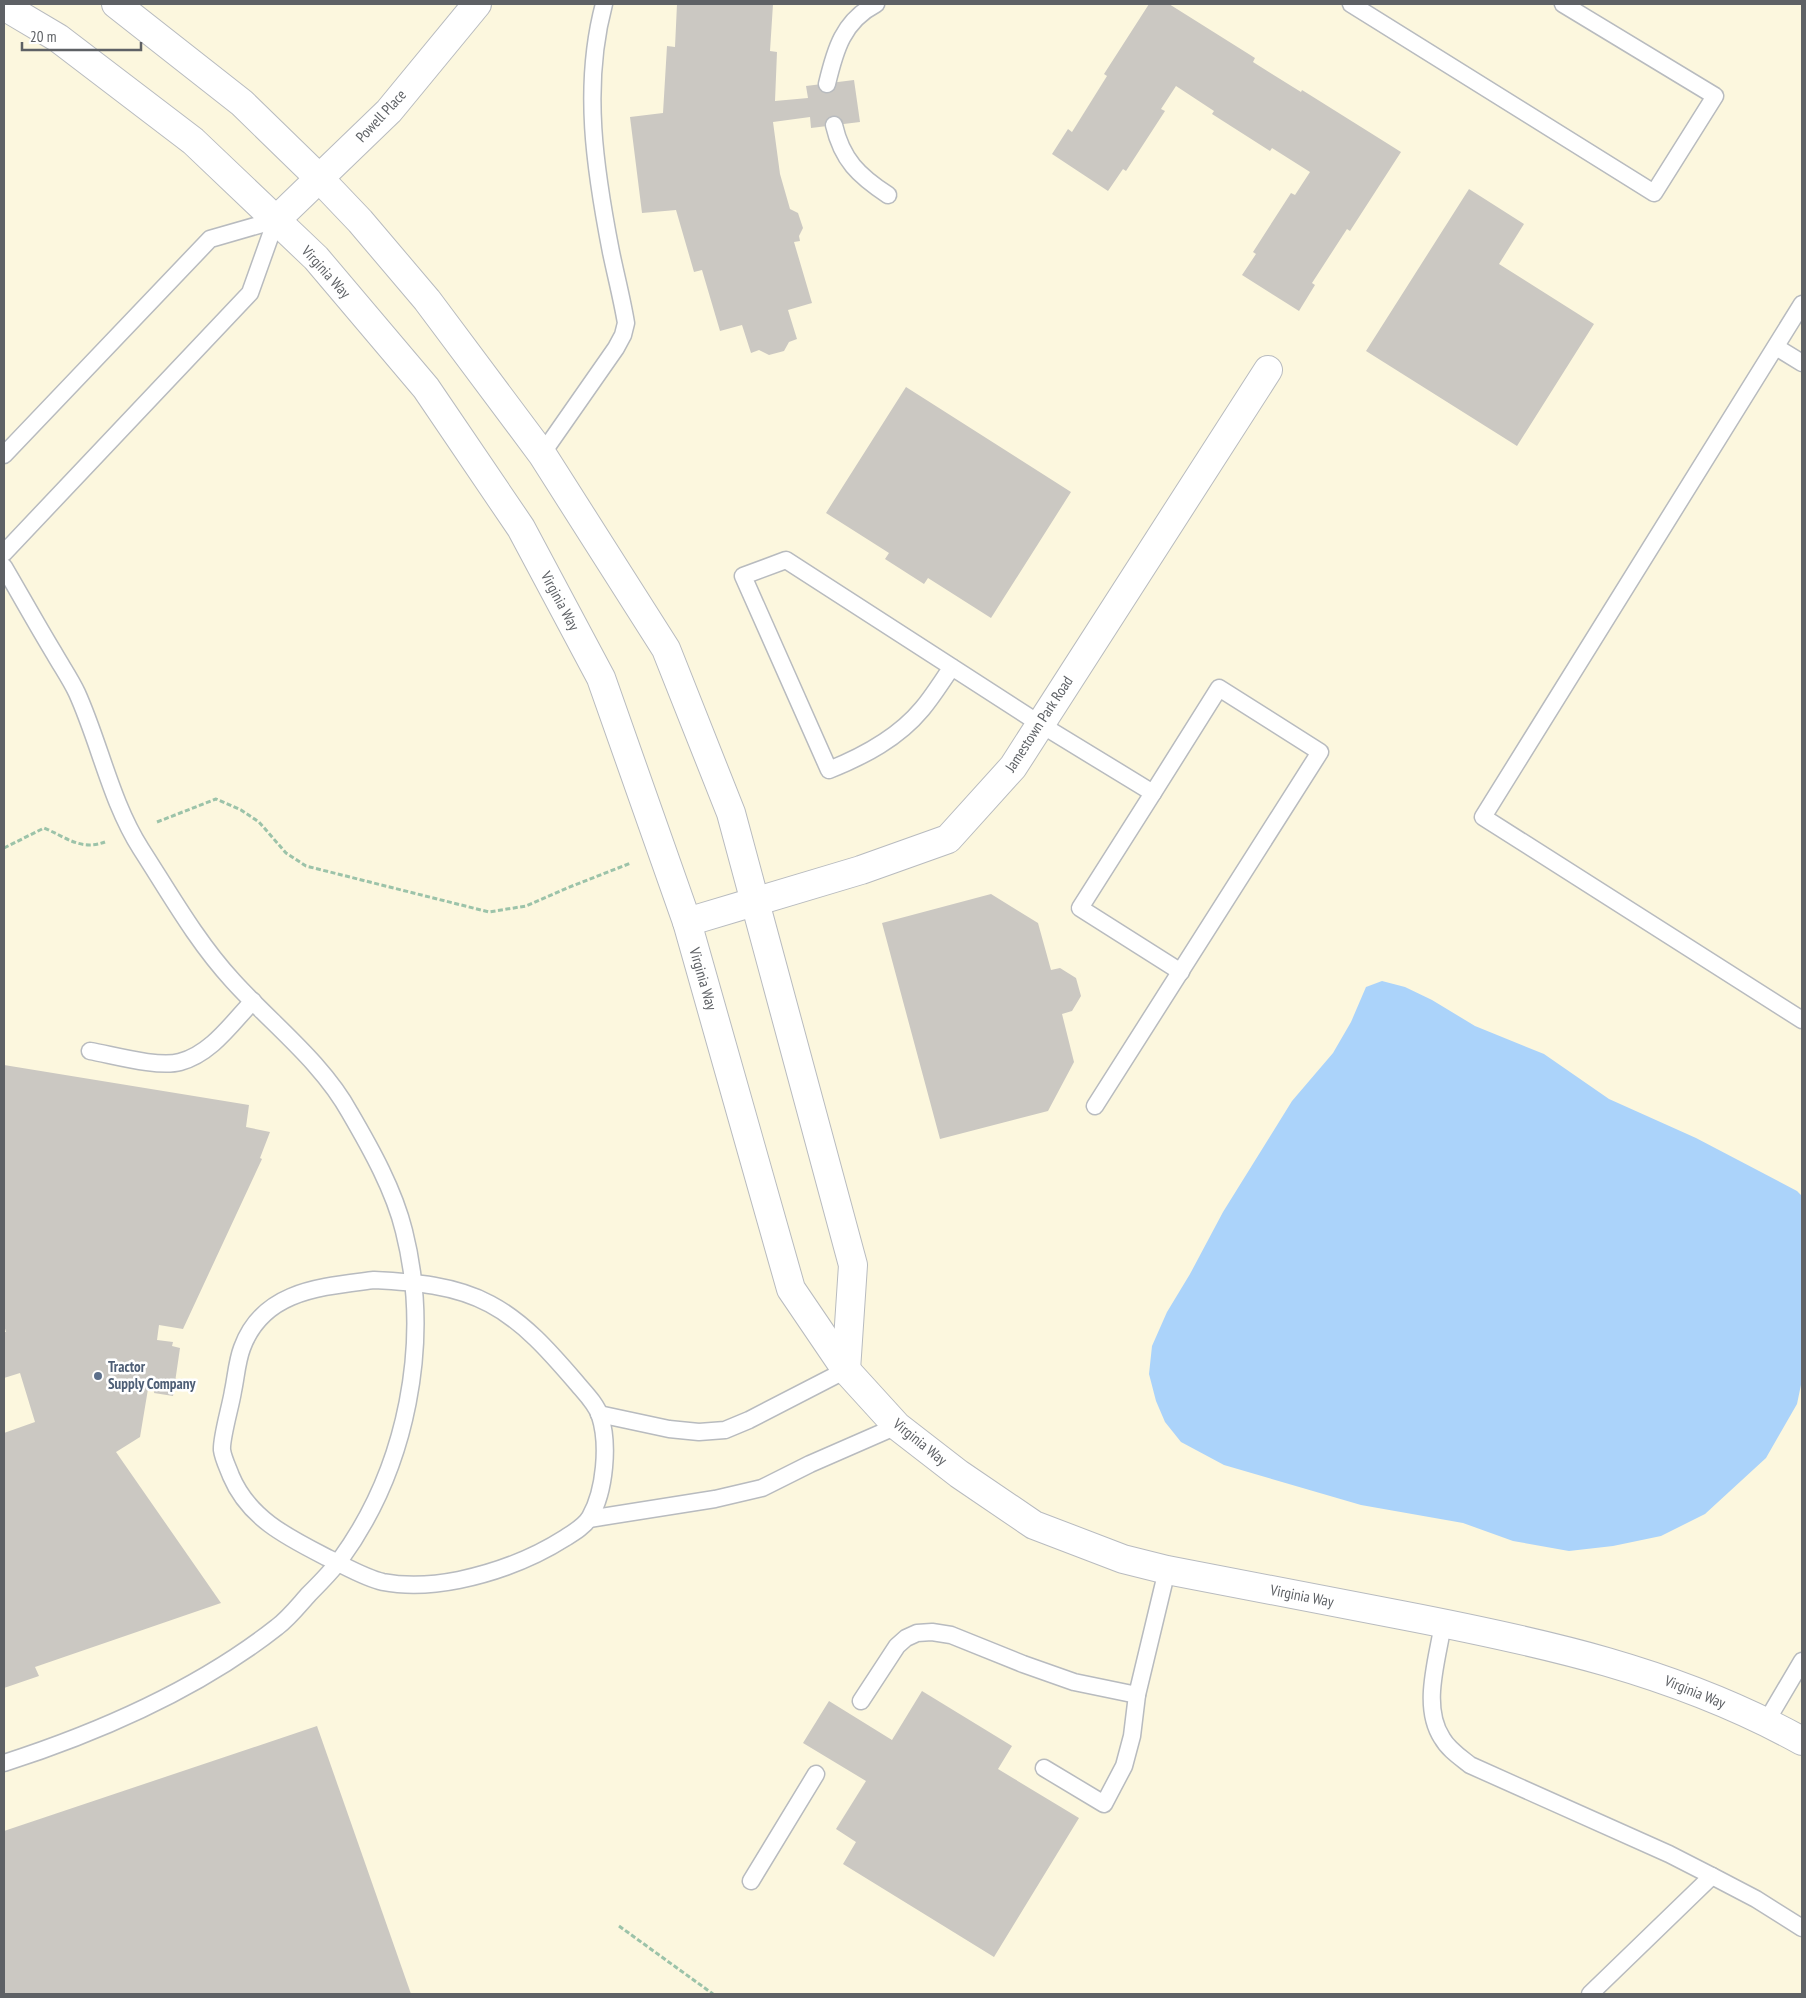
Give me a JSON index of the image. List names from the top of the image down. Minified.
{"streets":{"street":["Powell Place","Virginia Way","Jamestown Park Road"]},"crossings":[["Powell Place","Virginia Way"],["Virginia Way","Jamestown Park Road"]],"places":["Tractor Supply Company"],"scale_bar":"20 m"}
